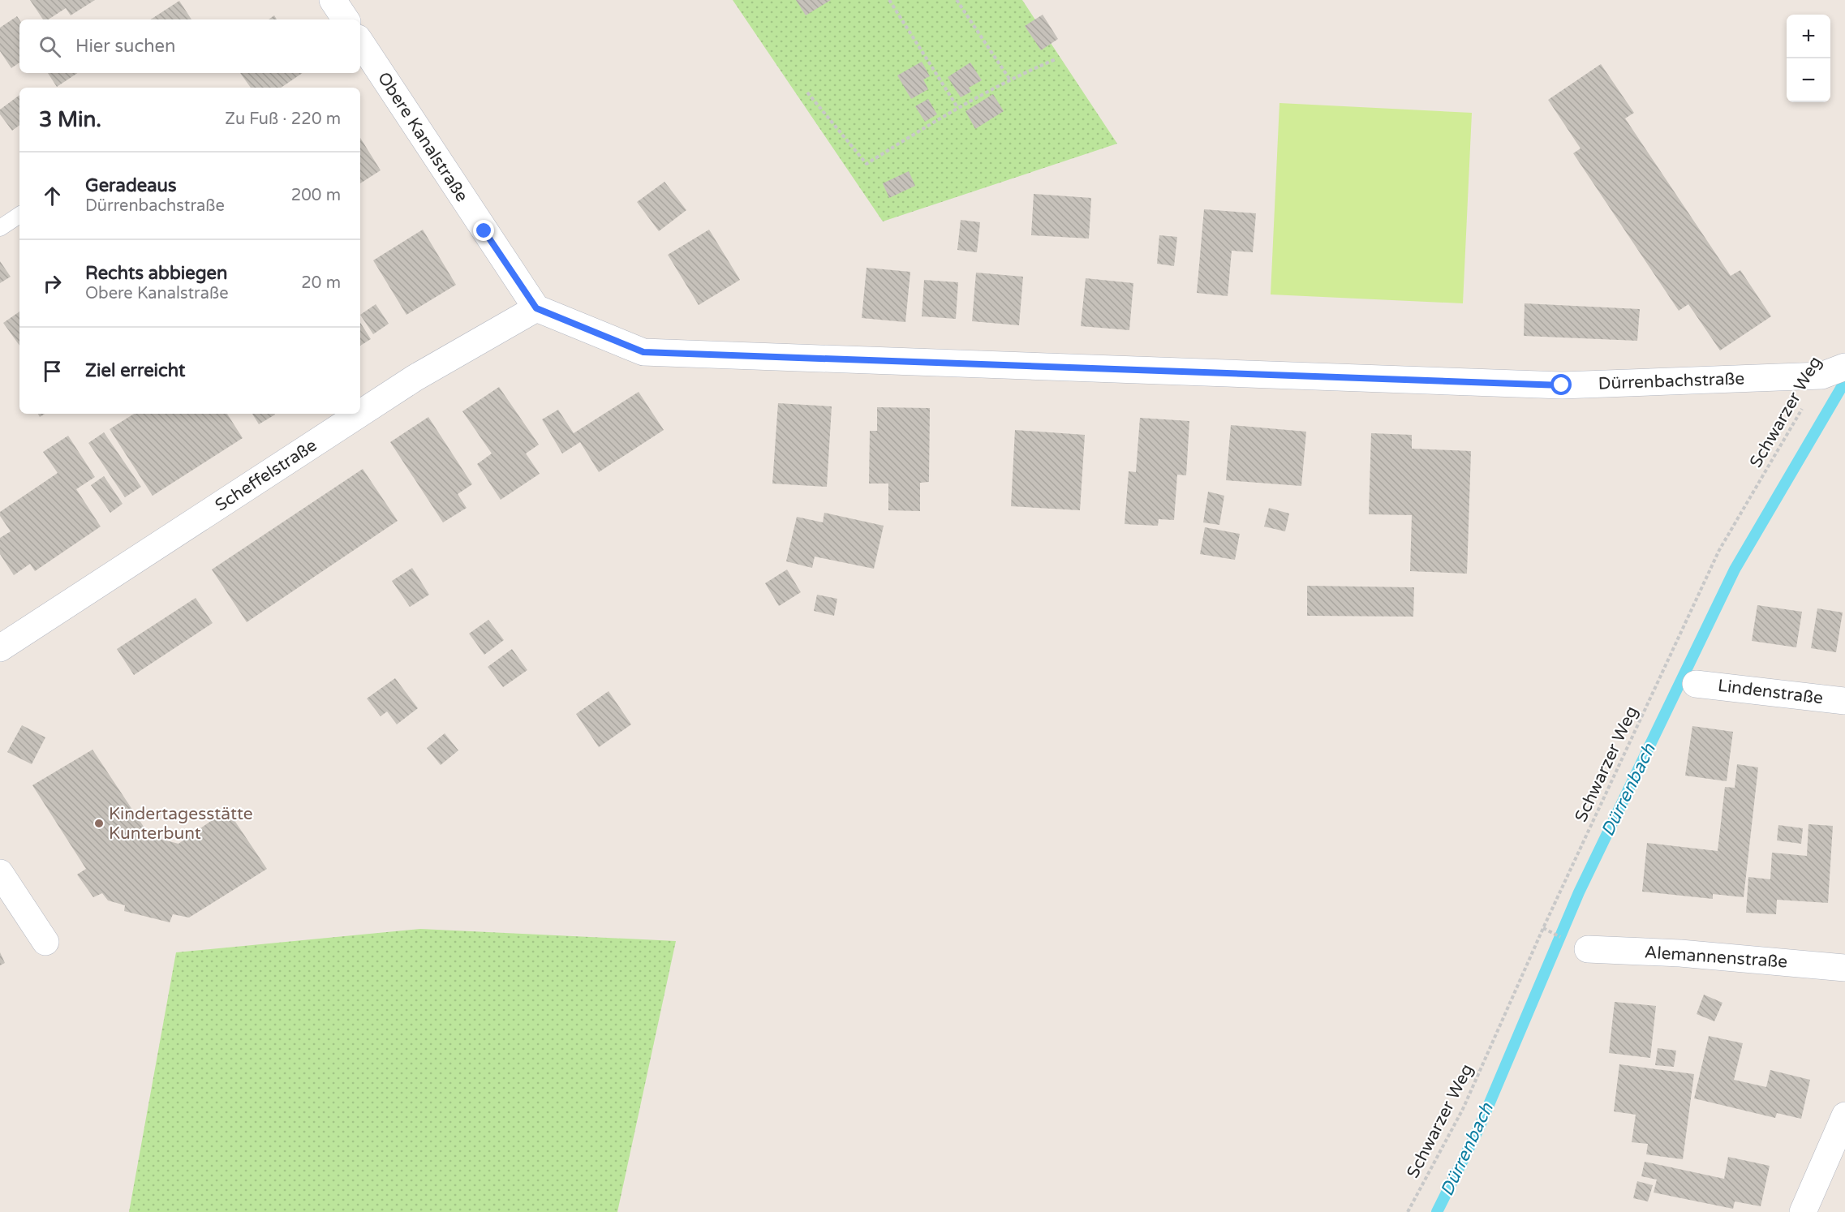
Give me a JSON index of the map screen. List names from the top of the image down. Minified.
{"streets":{"street":["Obere Kanalstraße","Dürrenbachstraße","Scheffelstraße","Lindenstraße","Alemannenstraße"],"path":["Schwarzer Weg"]},"crossings":[["Obere Kanalstraße","Dürrenbachstraße"],["Obere Kanalstraße","Scheffelstraße"],["Dürrenbachstraße","Schwarzer Weg"],["Dürrenbachstraße","Scheffelstraße"]],"water":["Dürrenbach"],"places":["Kindertagesstätte Kunterbunt"],"page":{"map_buttons":["+","−"],"search":"Hier suchen","heading":["3 Min.","Zu Fuß · 220 m"],"list":[["Geradeaus","Dürrenbachstraße","200 m"],["Rechts abbiegen","Obere Kanalstraße","20 m"],"Ziel erreicht"]}}
